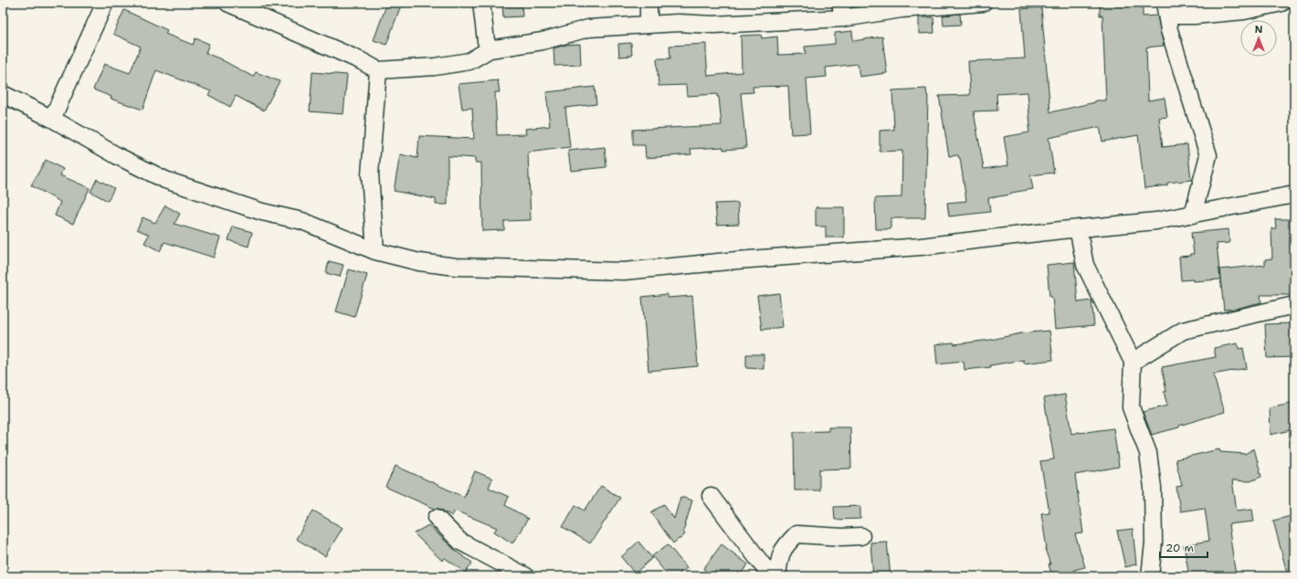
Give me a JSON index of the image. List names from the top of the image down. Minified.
{"scale_bar":"20 m","north":"top"}
